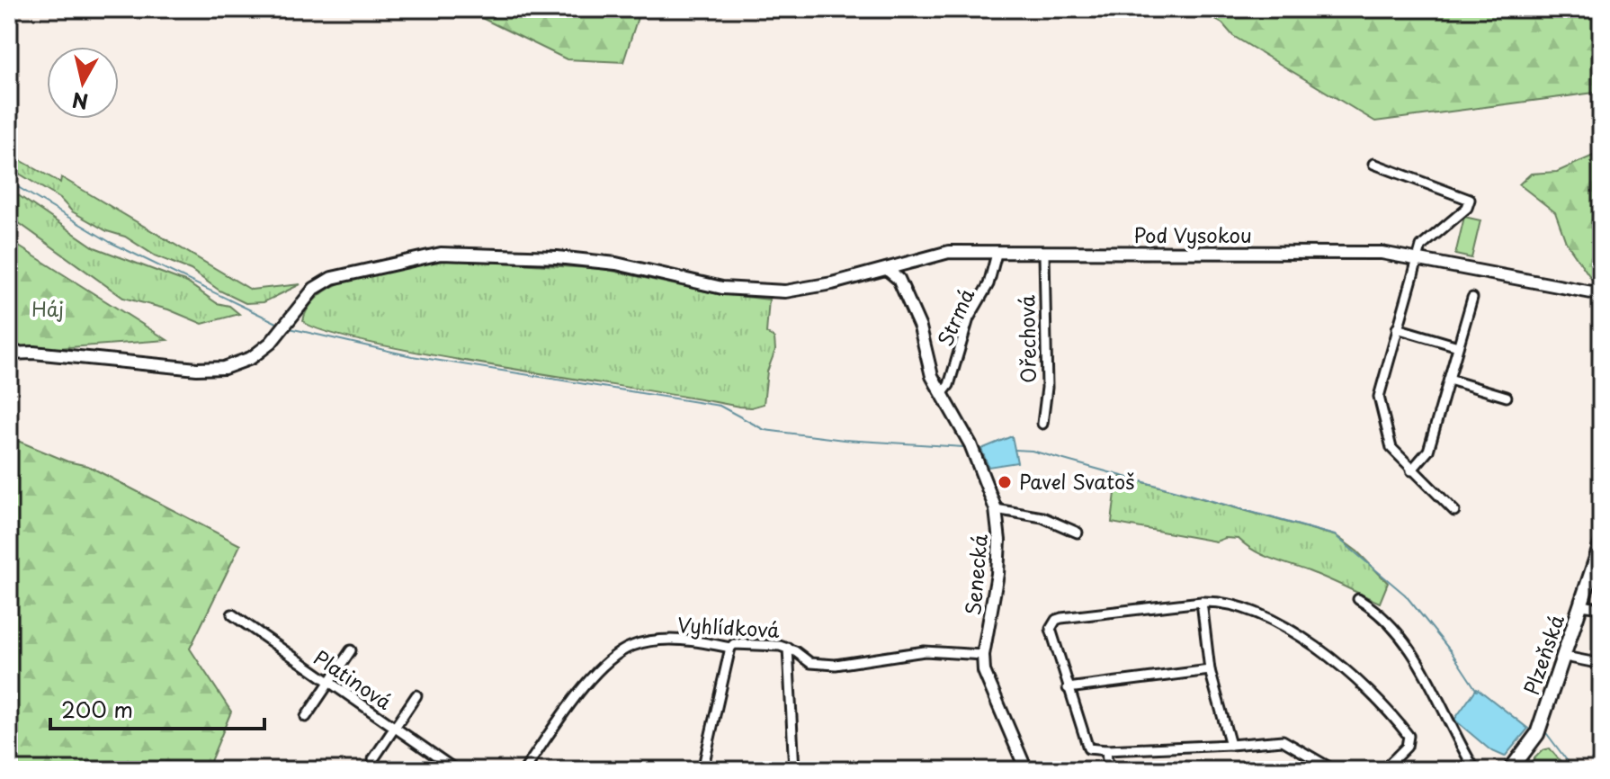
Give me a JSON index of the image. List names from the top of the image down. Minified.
{"streets":{"main road":["Plzeňská"],"street":["Pod Vysokou","Strmá","Ořechová","Senecká","Vyhlídková","Platinová"]},"crossings":[["Pod Vysokou","Strmá"],["Pod Vysokou","Ořechová"],["Pod Vysokou","Senecká"],["Strmá","Senecká"],["Senecká","Vyhlídková"]],"parks":["Háj"],"places":["Pavel Svatoš"],"scale_bar":"200 m","north":"bottom"}
